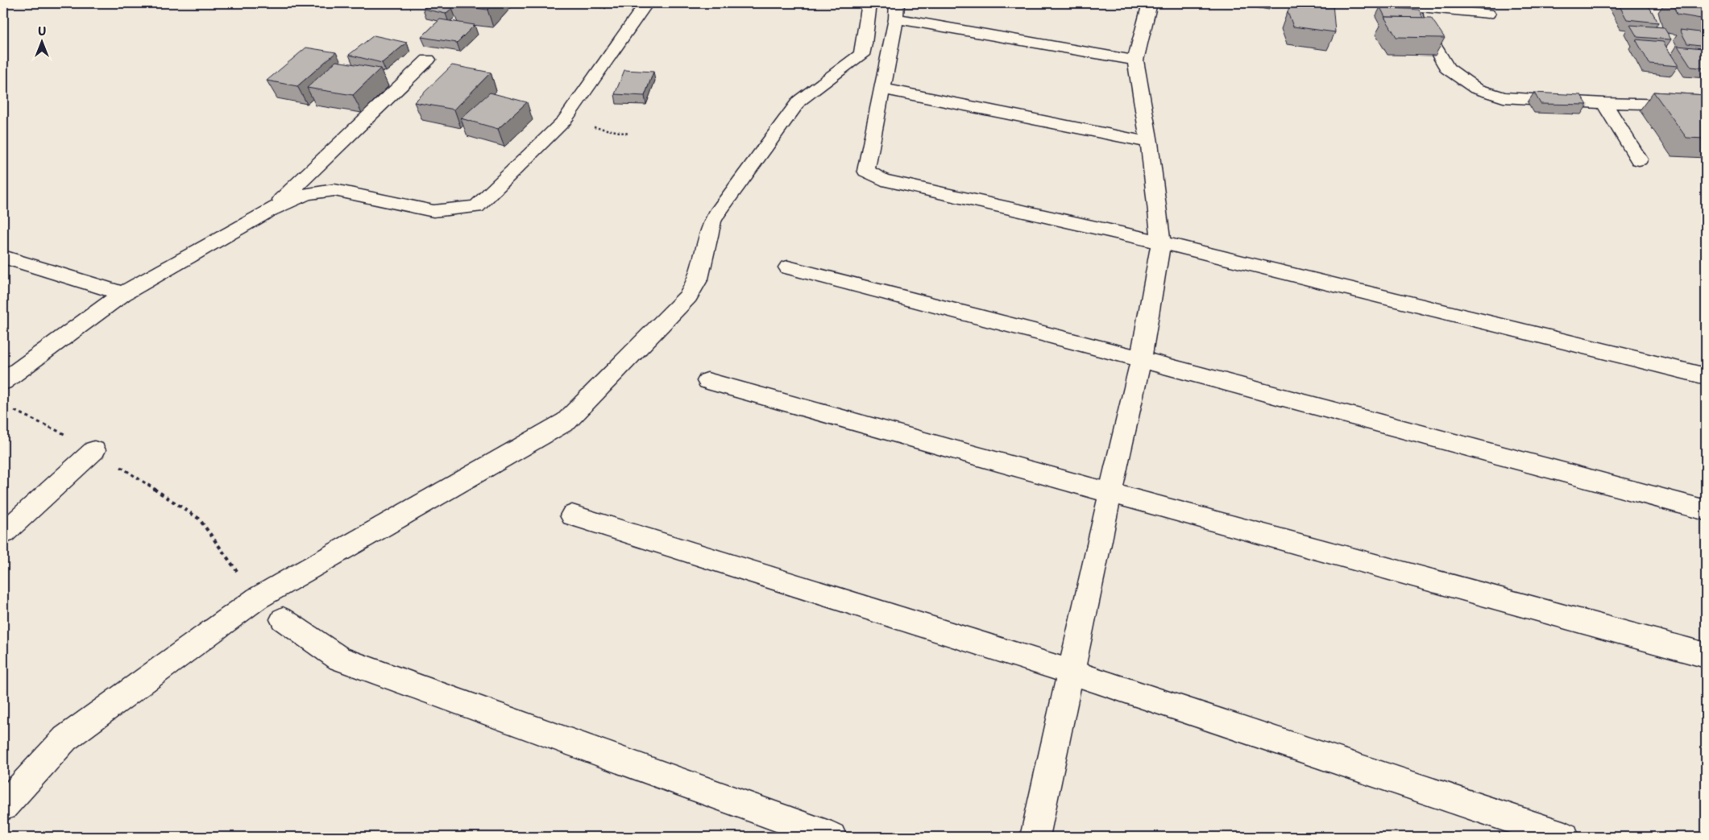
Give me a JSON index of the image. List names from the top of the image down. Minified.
{"north":"top"}
